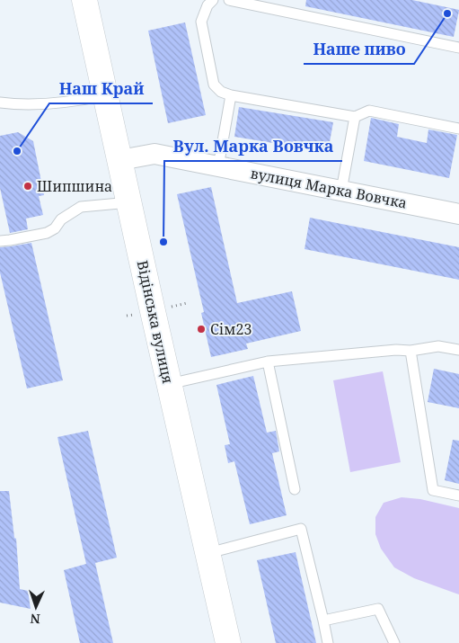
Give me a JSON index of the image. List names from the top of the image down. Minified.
{"streets":{"main road":["Відінська вулиця"],"street":["вулиця Марка Вовчка"]},"crossings":[["вулиця Марка Вовчка","Відінська вулиця"]],"places":["Наше пиво","Наш Край","Шипшина","Вул. Марка Вовчка","Сім23"],"north":"bottom"}
